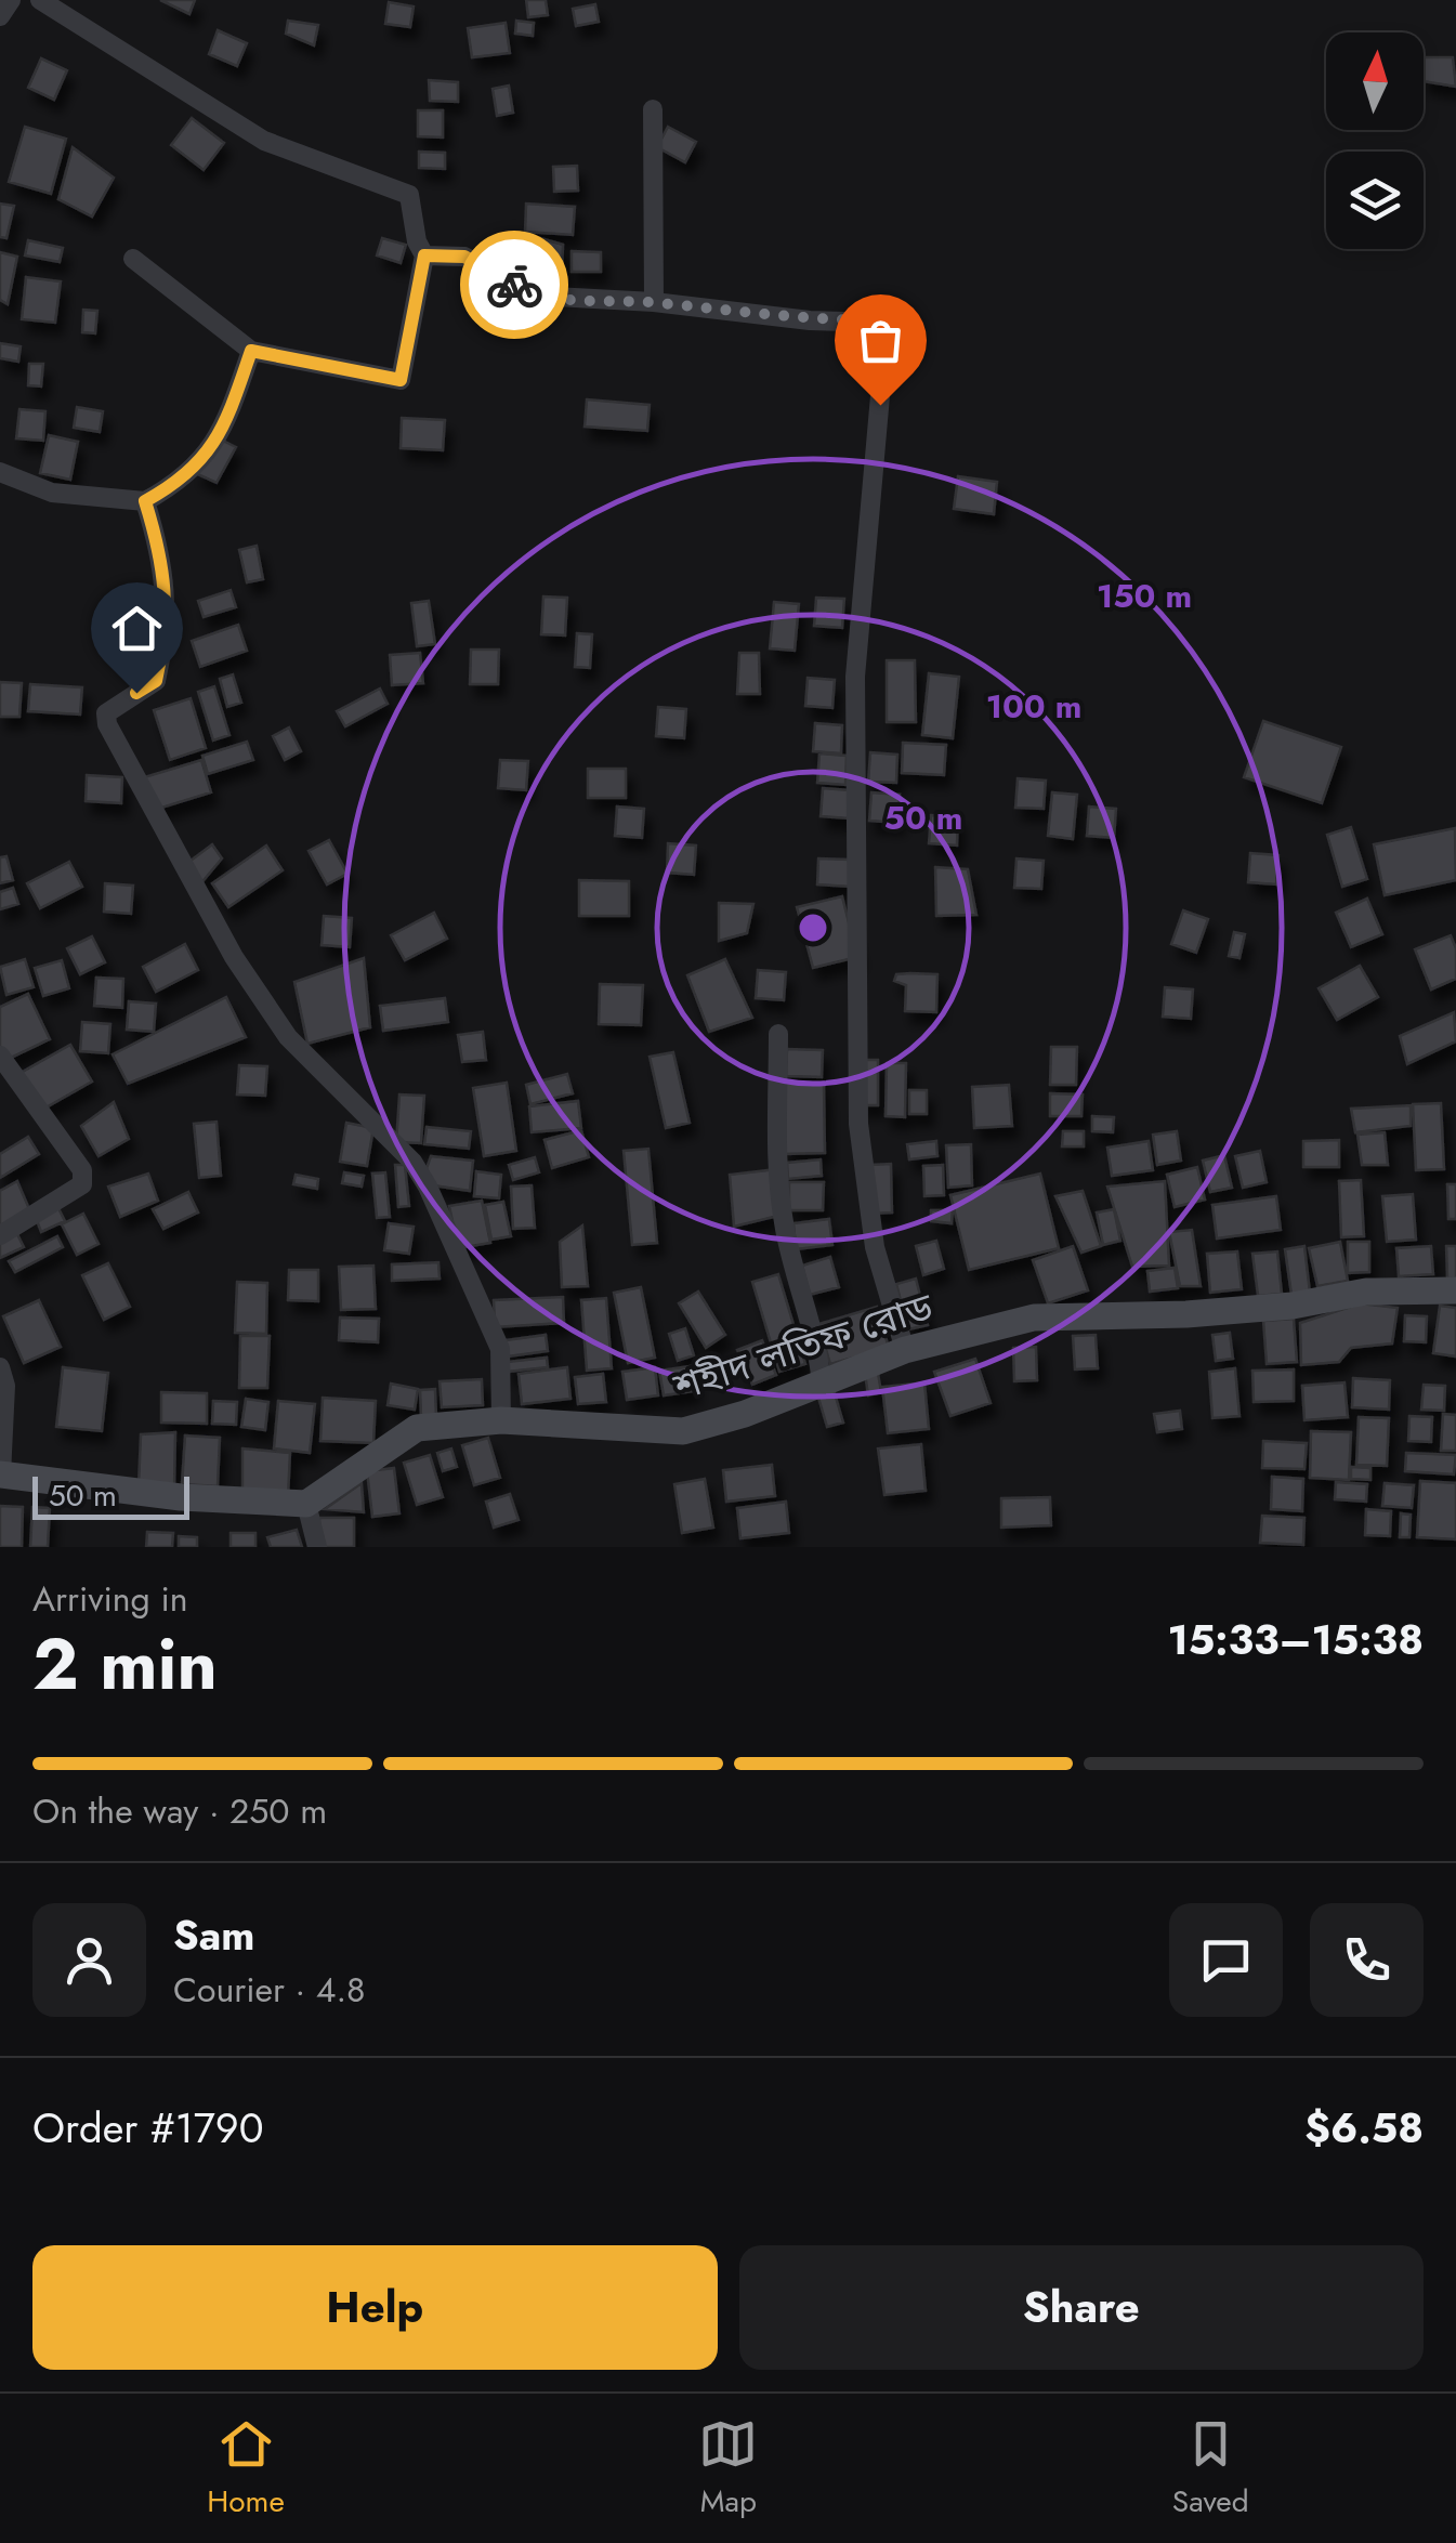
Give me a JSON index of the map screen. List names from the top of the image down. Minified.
{"streets":{"street":["শহীদ লতিফ রোড"]},"scale_bar":"50 m","north":"top","page":{"scale":"50 m","heading":["2 min","Arriving in","15:33–15:38"],"panel":["Sam","Courier · 4.8","Order #1790","$6.58"],"bar":"On the way · 250 m","buttons":["Help","Share"],"tabs":["Home","Map","Saved"]},"rings":["150 m","100 m","50 m"]}
